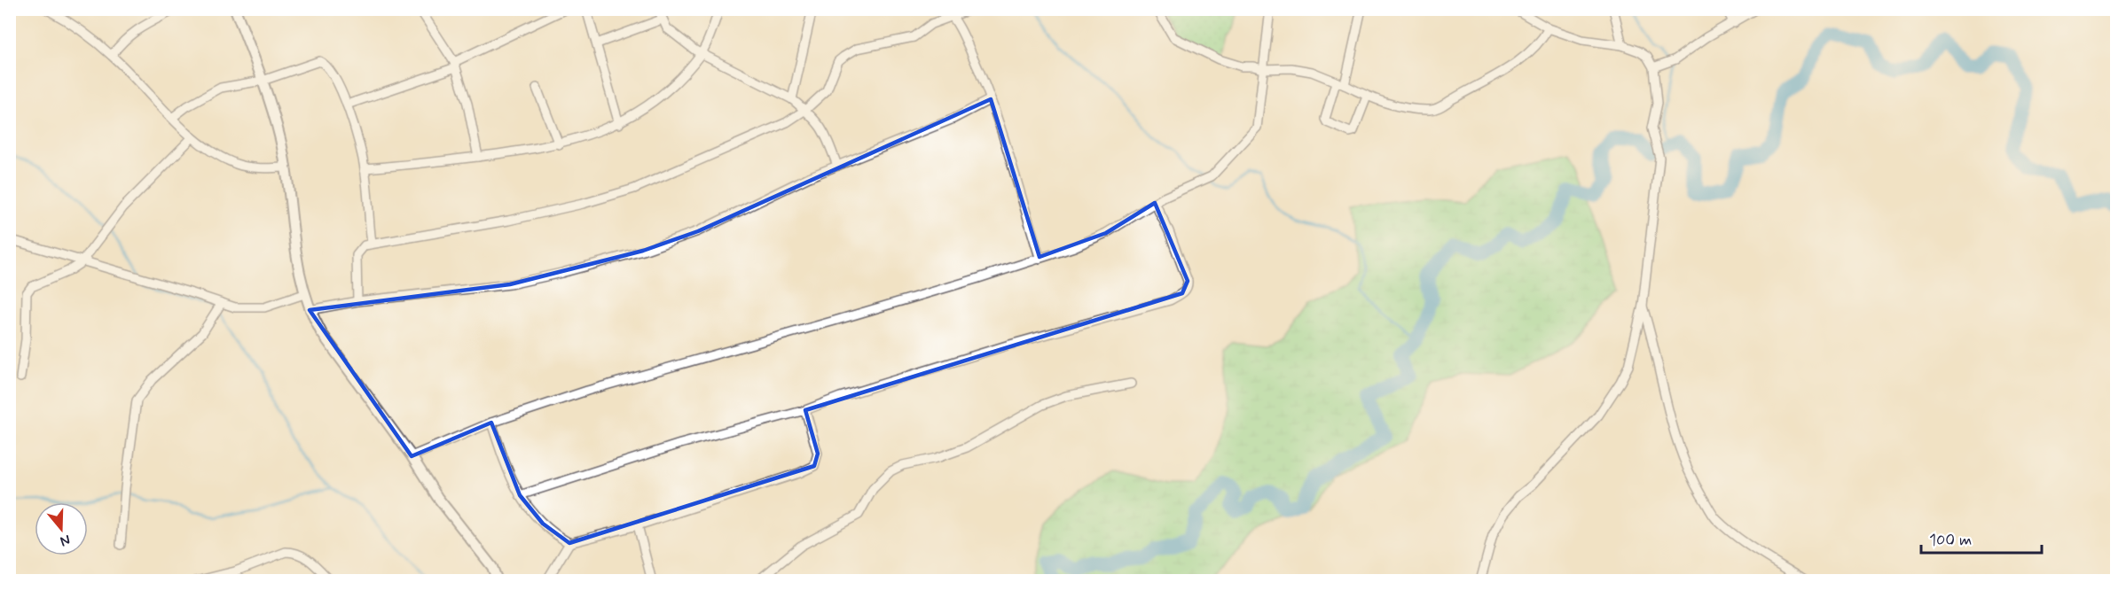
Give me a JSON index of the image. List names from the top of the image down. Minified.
{"scale_bar":"100 m","north":"bottom"}
